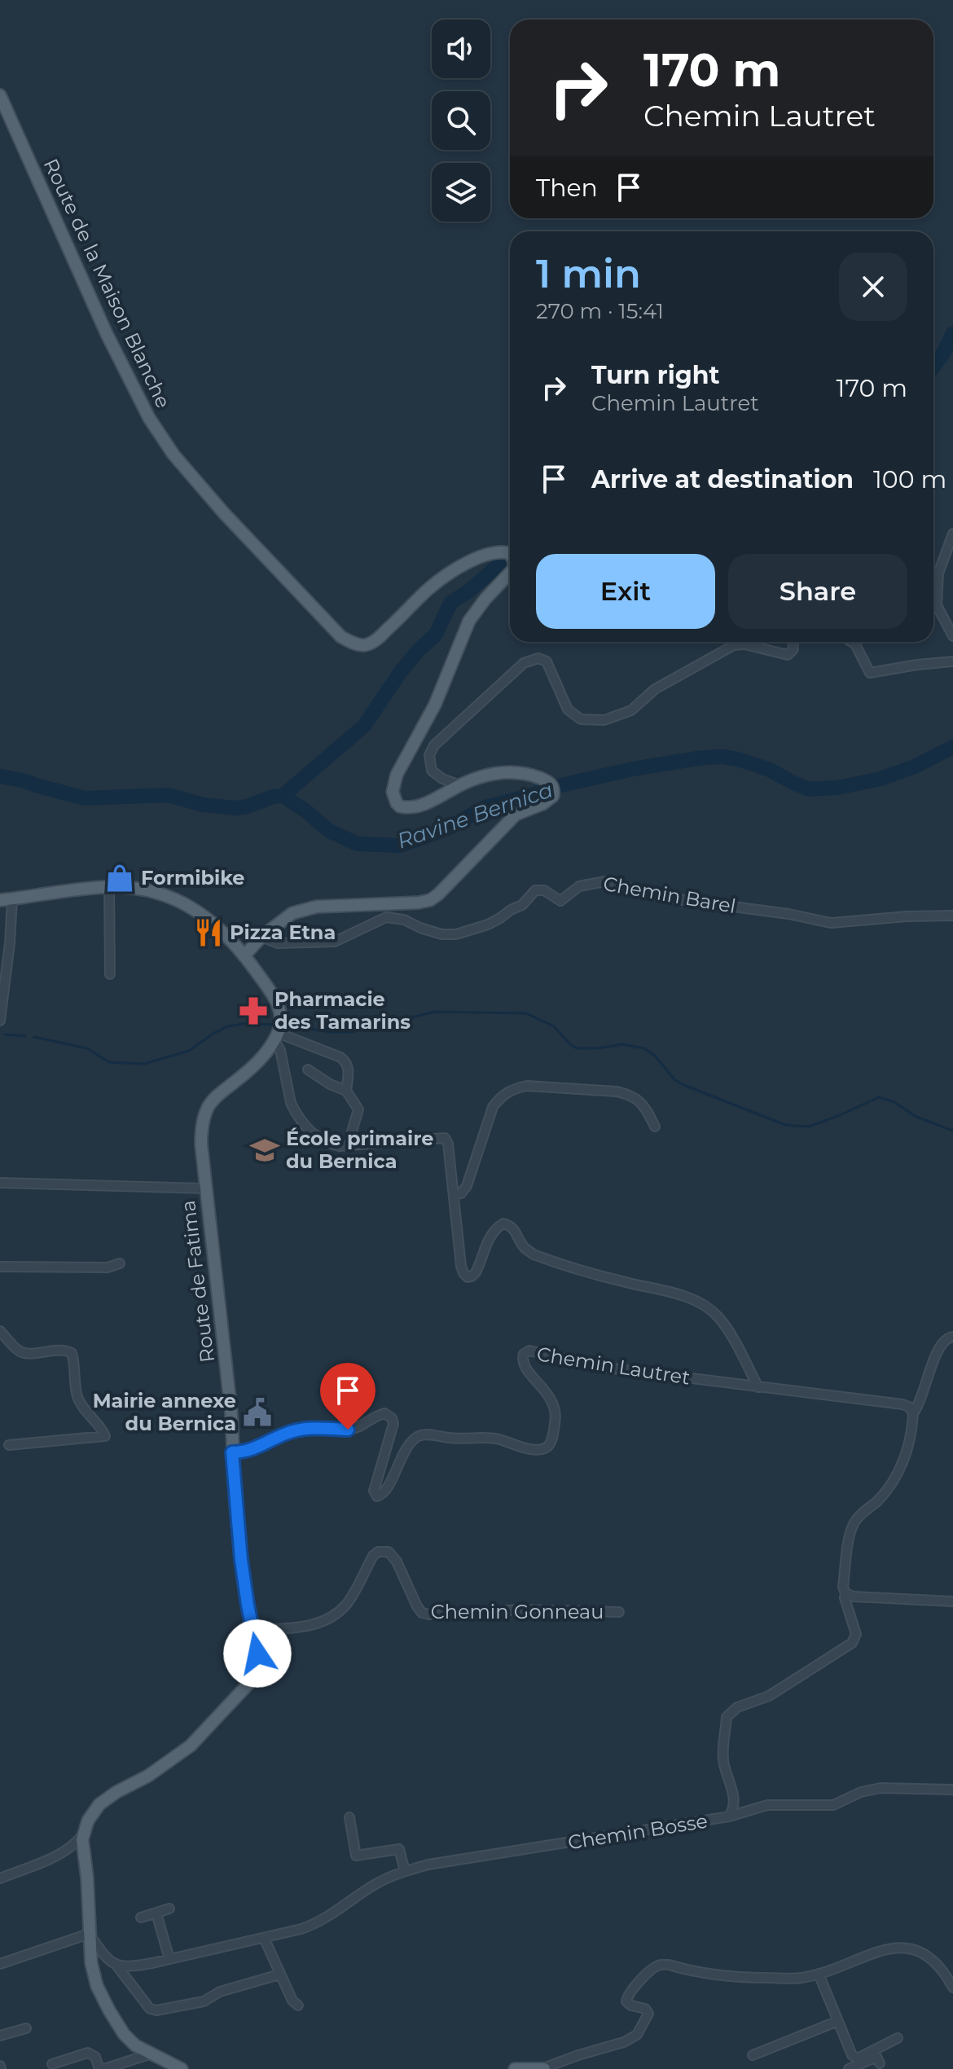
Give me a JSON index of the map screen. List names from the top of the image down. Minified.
{"streets":{"main road":["Route de la Maison Blanche","Route de Fatima"],"street":["Chemin Barel","Chemin Lautret","Chemin Gonneau","Chemin Bosse"]},"crossings":[["Route de la Maison Blanche","Chemin Barel"],["Route de Fatima","Chemin Lautret"],["Route de Fatima","Chemin Gonneau"]],"water":["Ravine Bernica"],"places":{"shop":["Formibike"],"restaurant":["Pizza Etna"],"pharmacy":["Pharmacie des Tamarins"],"school or university":["École primaire du Bernica"],"public building":["Mairie annexe du Bernica"]},"page":{"turn":["170 m","Chemin Lautret"],"then":"Then","heading":["1 min","270 m · 15:41"],"list":[{"name":"Turn right","note":"Chemin Lautret","value":"170 m"},{"name":"Arrive at destination","value":"100 m"}],"buttons":["Exit","Share"]}}
